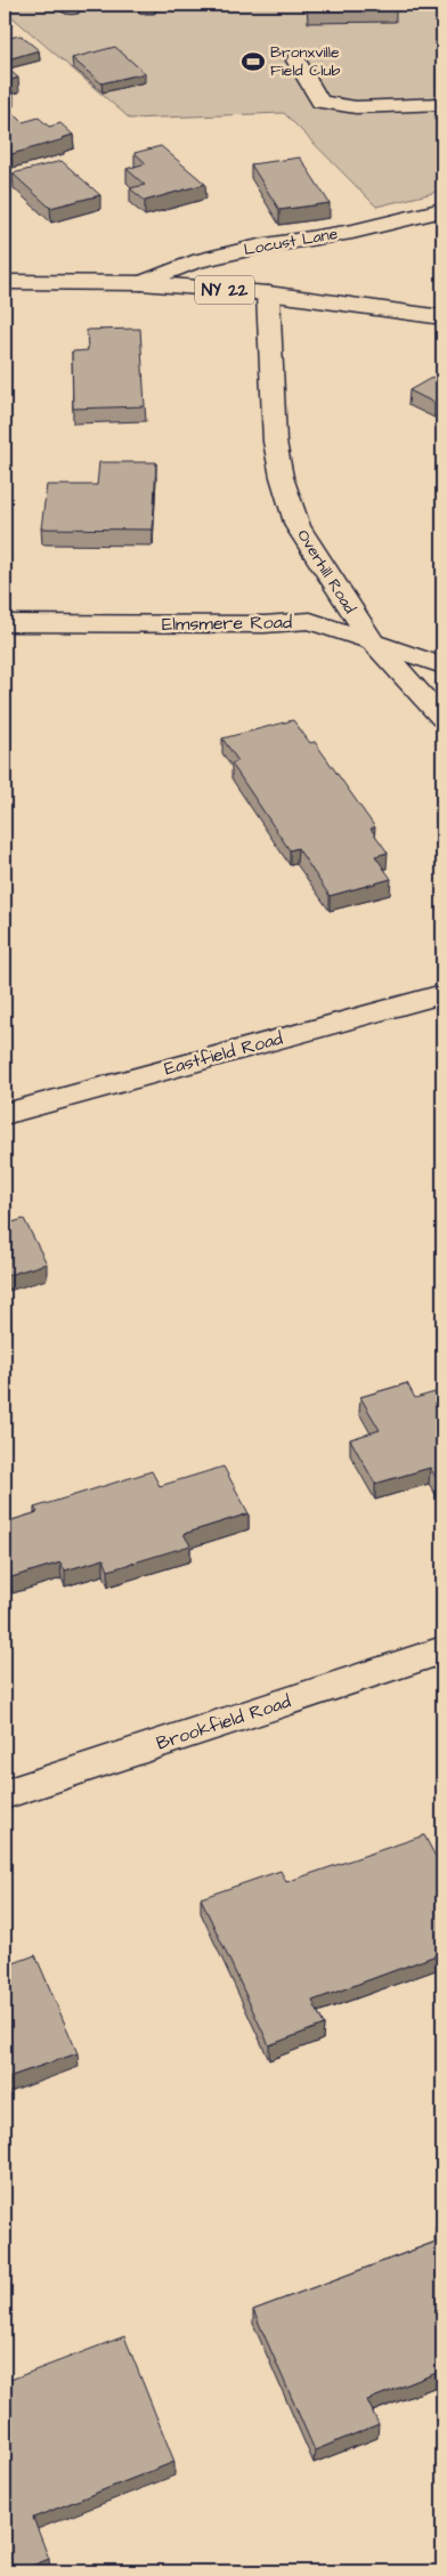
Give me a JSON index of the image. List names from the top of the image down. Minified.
{"streets":{"street":["Locust Lane","NY 22","Overhill Road","Elmsmere Road","Eastfield Road","Brookfield Road"]},"crossings":[["Locust Lane","NY 22"],["NY 22","Overhill Road"],["Overhill Road","Elmsmere Road"]],"places":{"sports":["Bronxville Field Club"]}}
